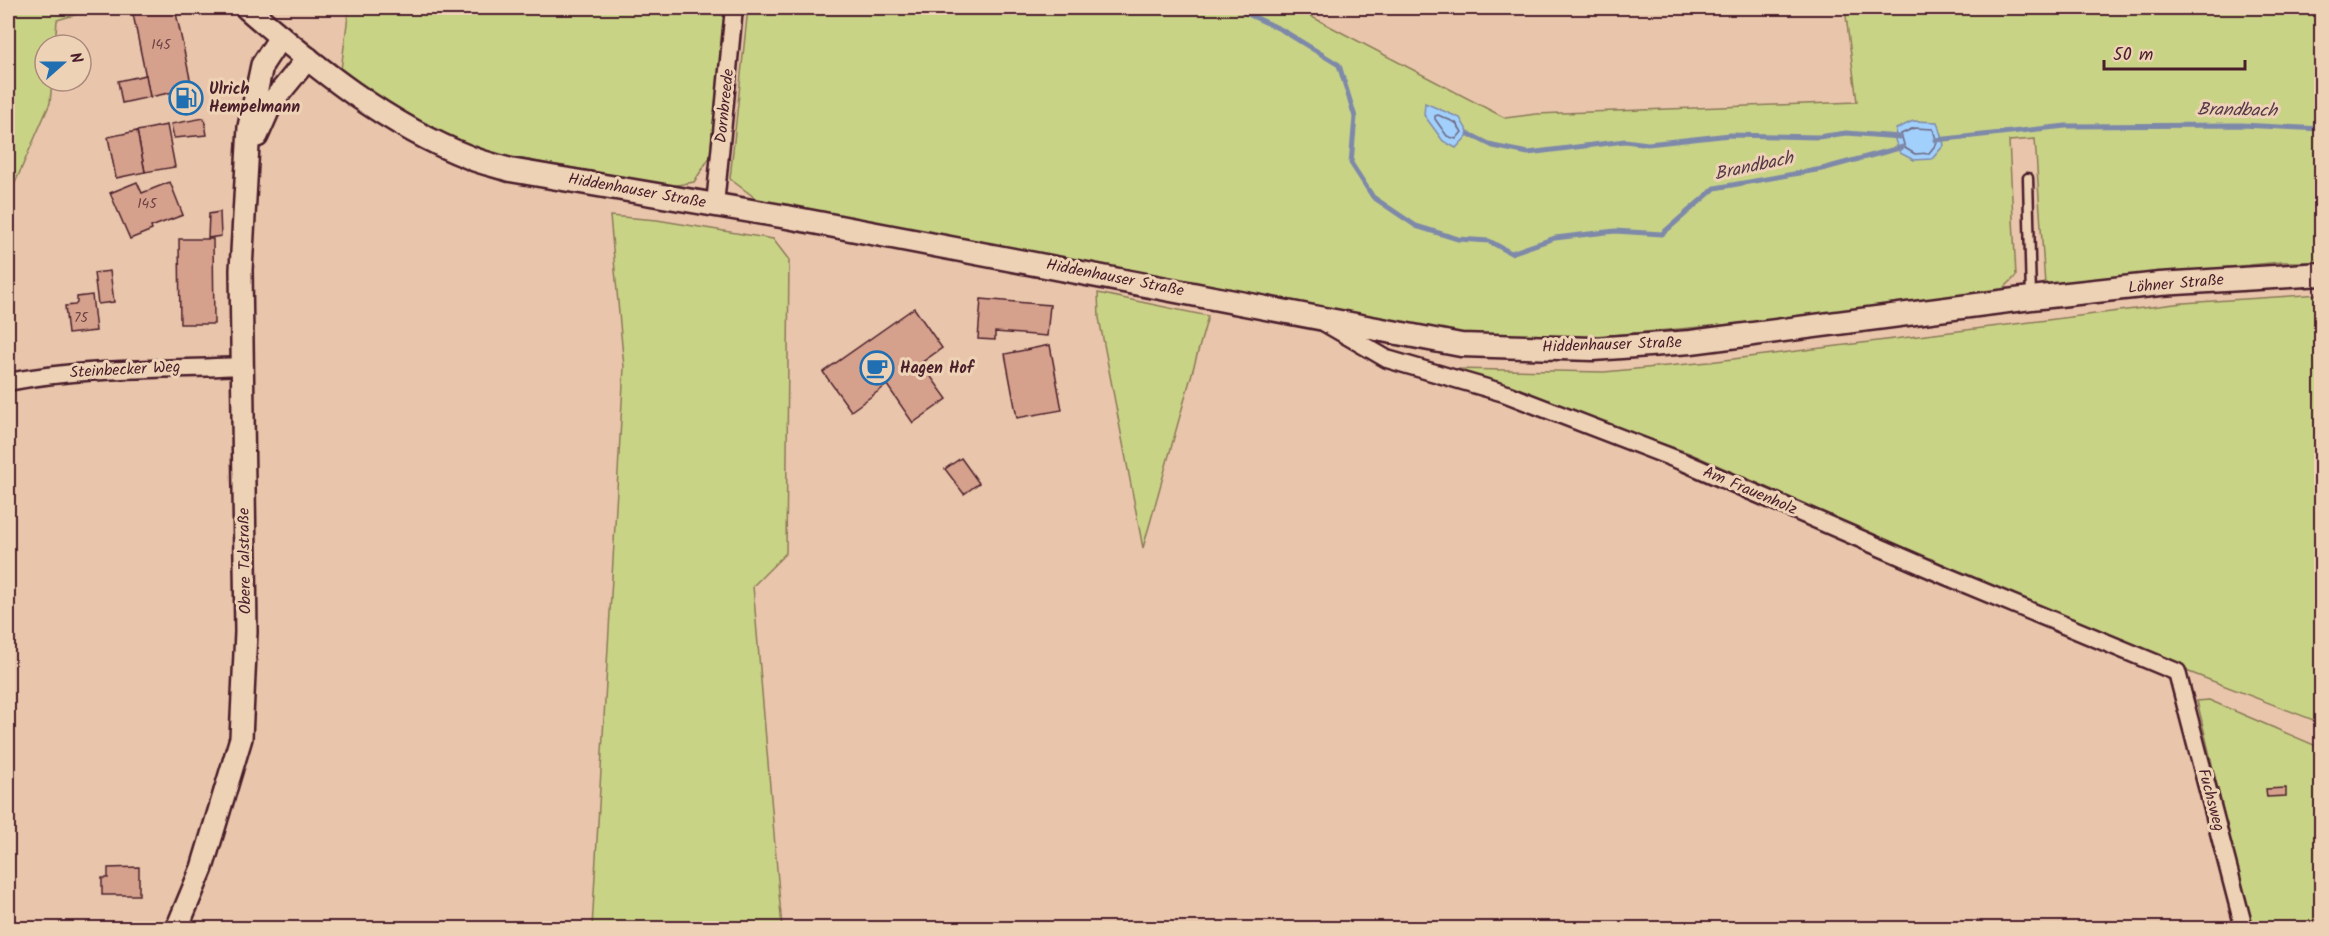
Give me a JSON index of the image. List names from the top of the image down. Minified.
{"streets":{"main road":["Hiddenhauser Straße","Löhner Straße"],"street":["Dornbreede","Steinbecker Weg","Am Frauenholz","Obere Talstraße","Fuchsweg"]},"crossings":[["Dornbreede","Hiddenhauser Straße"],["Hiddenhauser Straße","Löhner Straße"],["Hiddenhauser Straße","Am Frauenholz"],["Hiddenhauser Straße","Obere Talstraße"],["Steinbecker Weg","Obere Talstraße"],["Am Frauenholz","Fuchsweg"]],"water":["Brandbach"],"places":{"fuel station":["Ulrich Hempelmann"],"cafe":["Hagen Hof"]},"house_numbers":["145","145","75"],"scale_bar":"50 m","north":"right"}
